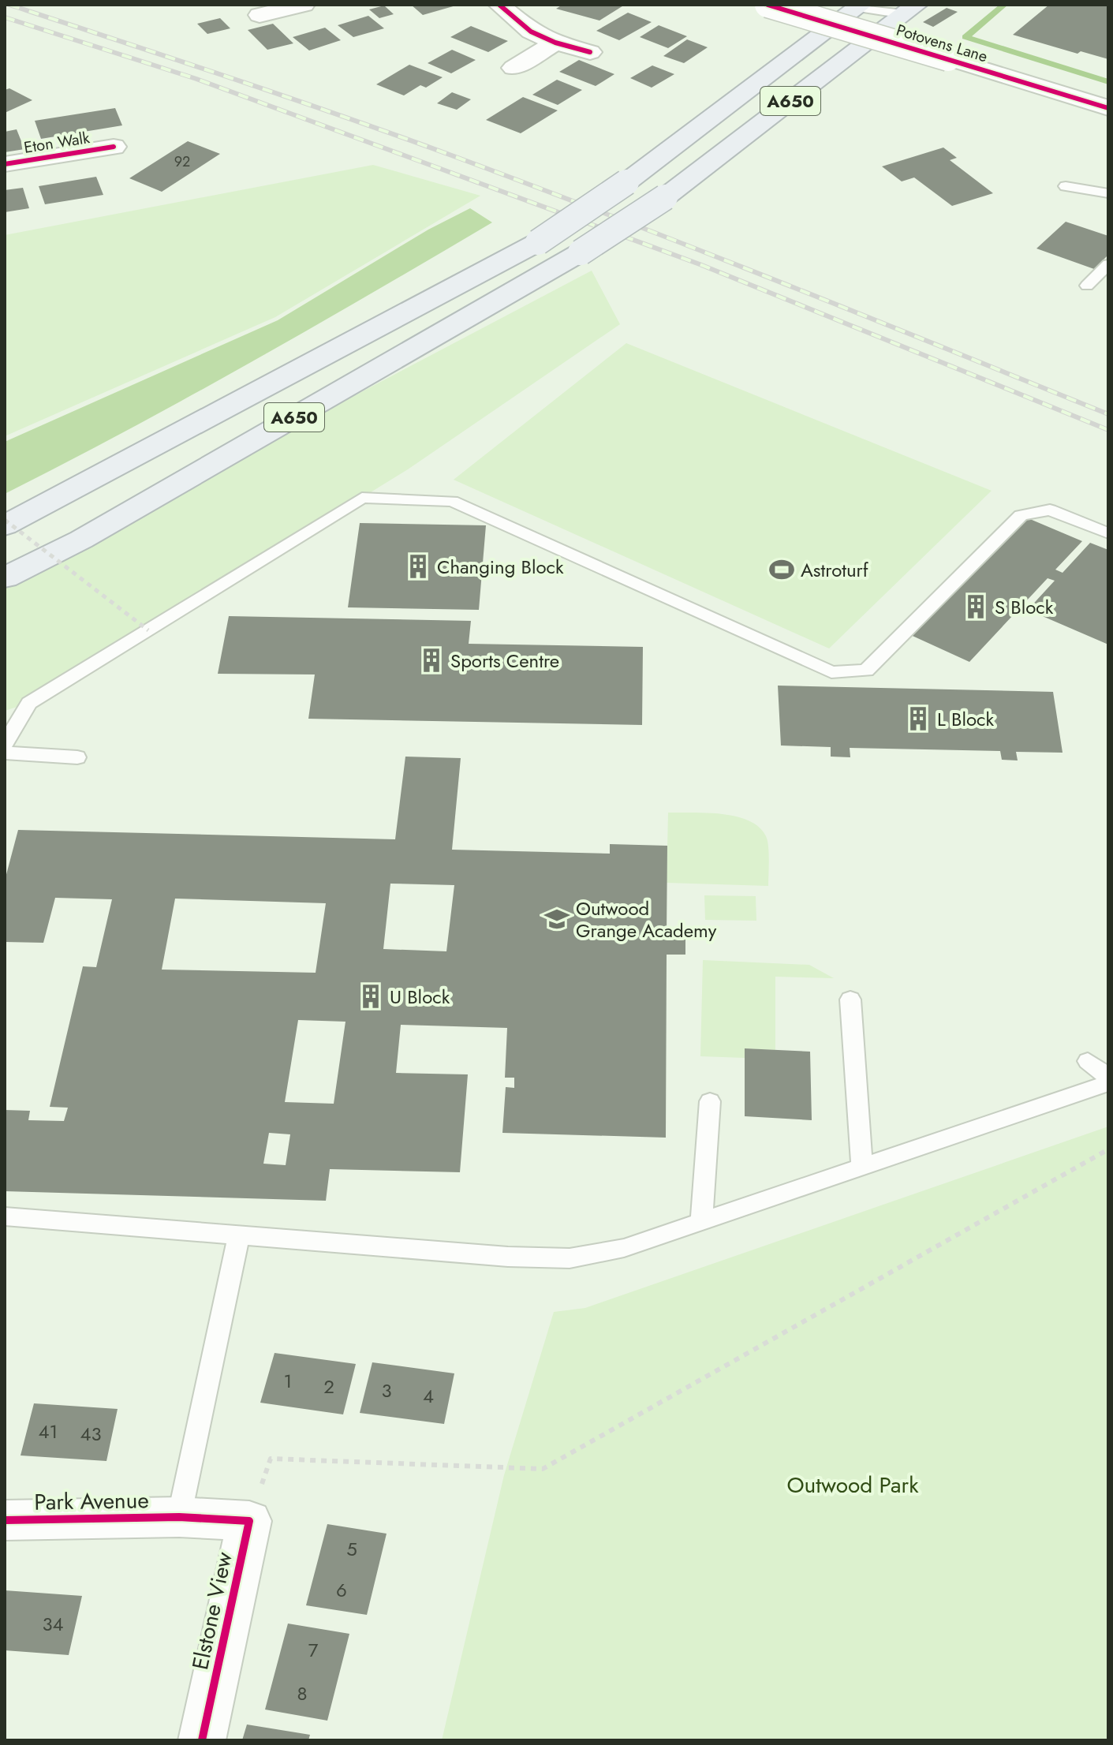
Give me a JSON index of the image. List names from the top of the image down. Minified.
{"streets":{"highway":["A650"],"street":["Potovens Lane","Eton Walk","Park Avenue","Elstone View"]},"parks":["Outwood Park"],"places":{"building":["Changing Block","S Block","Sports Centre","L Block","U Block"],"sports":["Astroturf"],"school or university":["Outwood Grange Academy"]},"house_numbers":["92","1","2","3","4","41","43","5","6","34","7","8"]}
